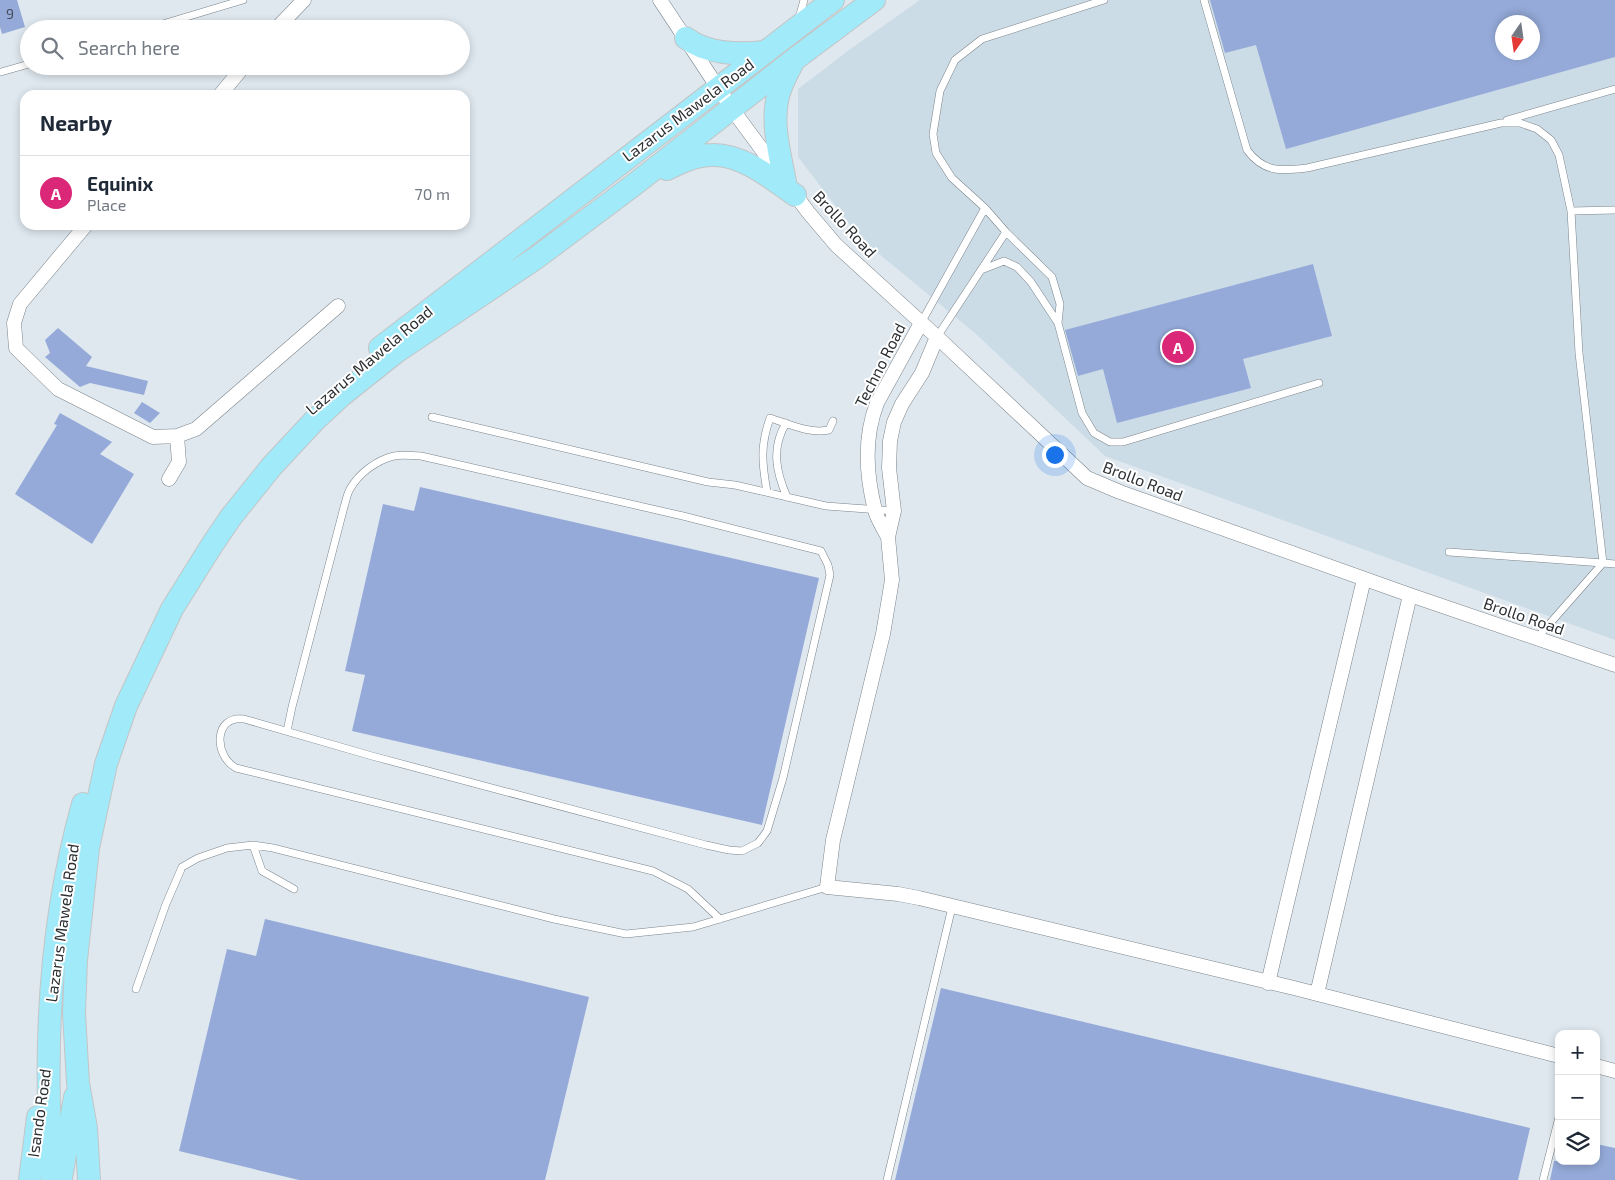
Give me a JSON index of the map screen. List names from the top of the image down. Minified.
{"streets":{"main road":["Lazarus Mawela Road","Isando Road"],"street":["Brollo Road","Techno Road"]},"crossings":[["Lazarus Mawela Road","Brollo Road"],["Lazarus Mawela Road","Isando Road"],["Brollo Road","Techno Road"]],"house_numbers":["9"],"north":"bottom","page":{"search":"Search here","heading":"Nearby","list":[{"mark":"A","name":"Equinix","note":"Place","value":"70 m"}],"pins":"A","map_buttons":["+","−"]}}
